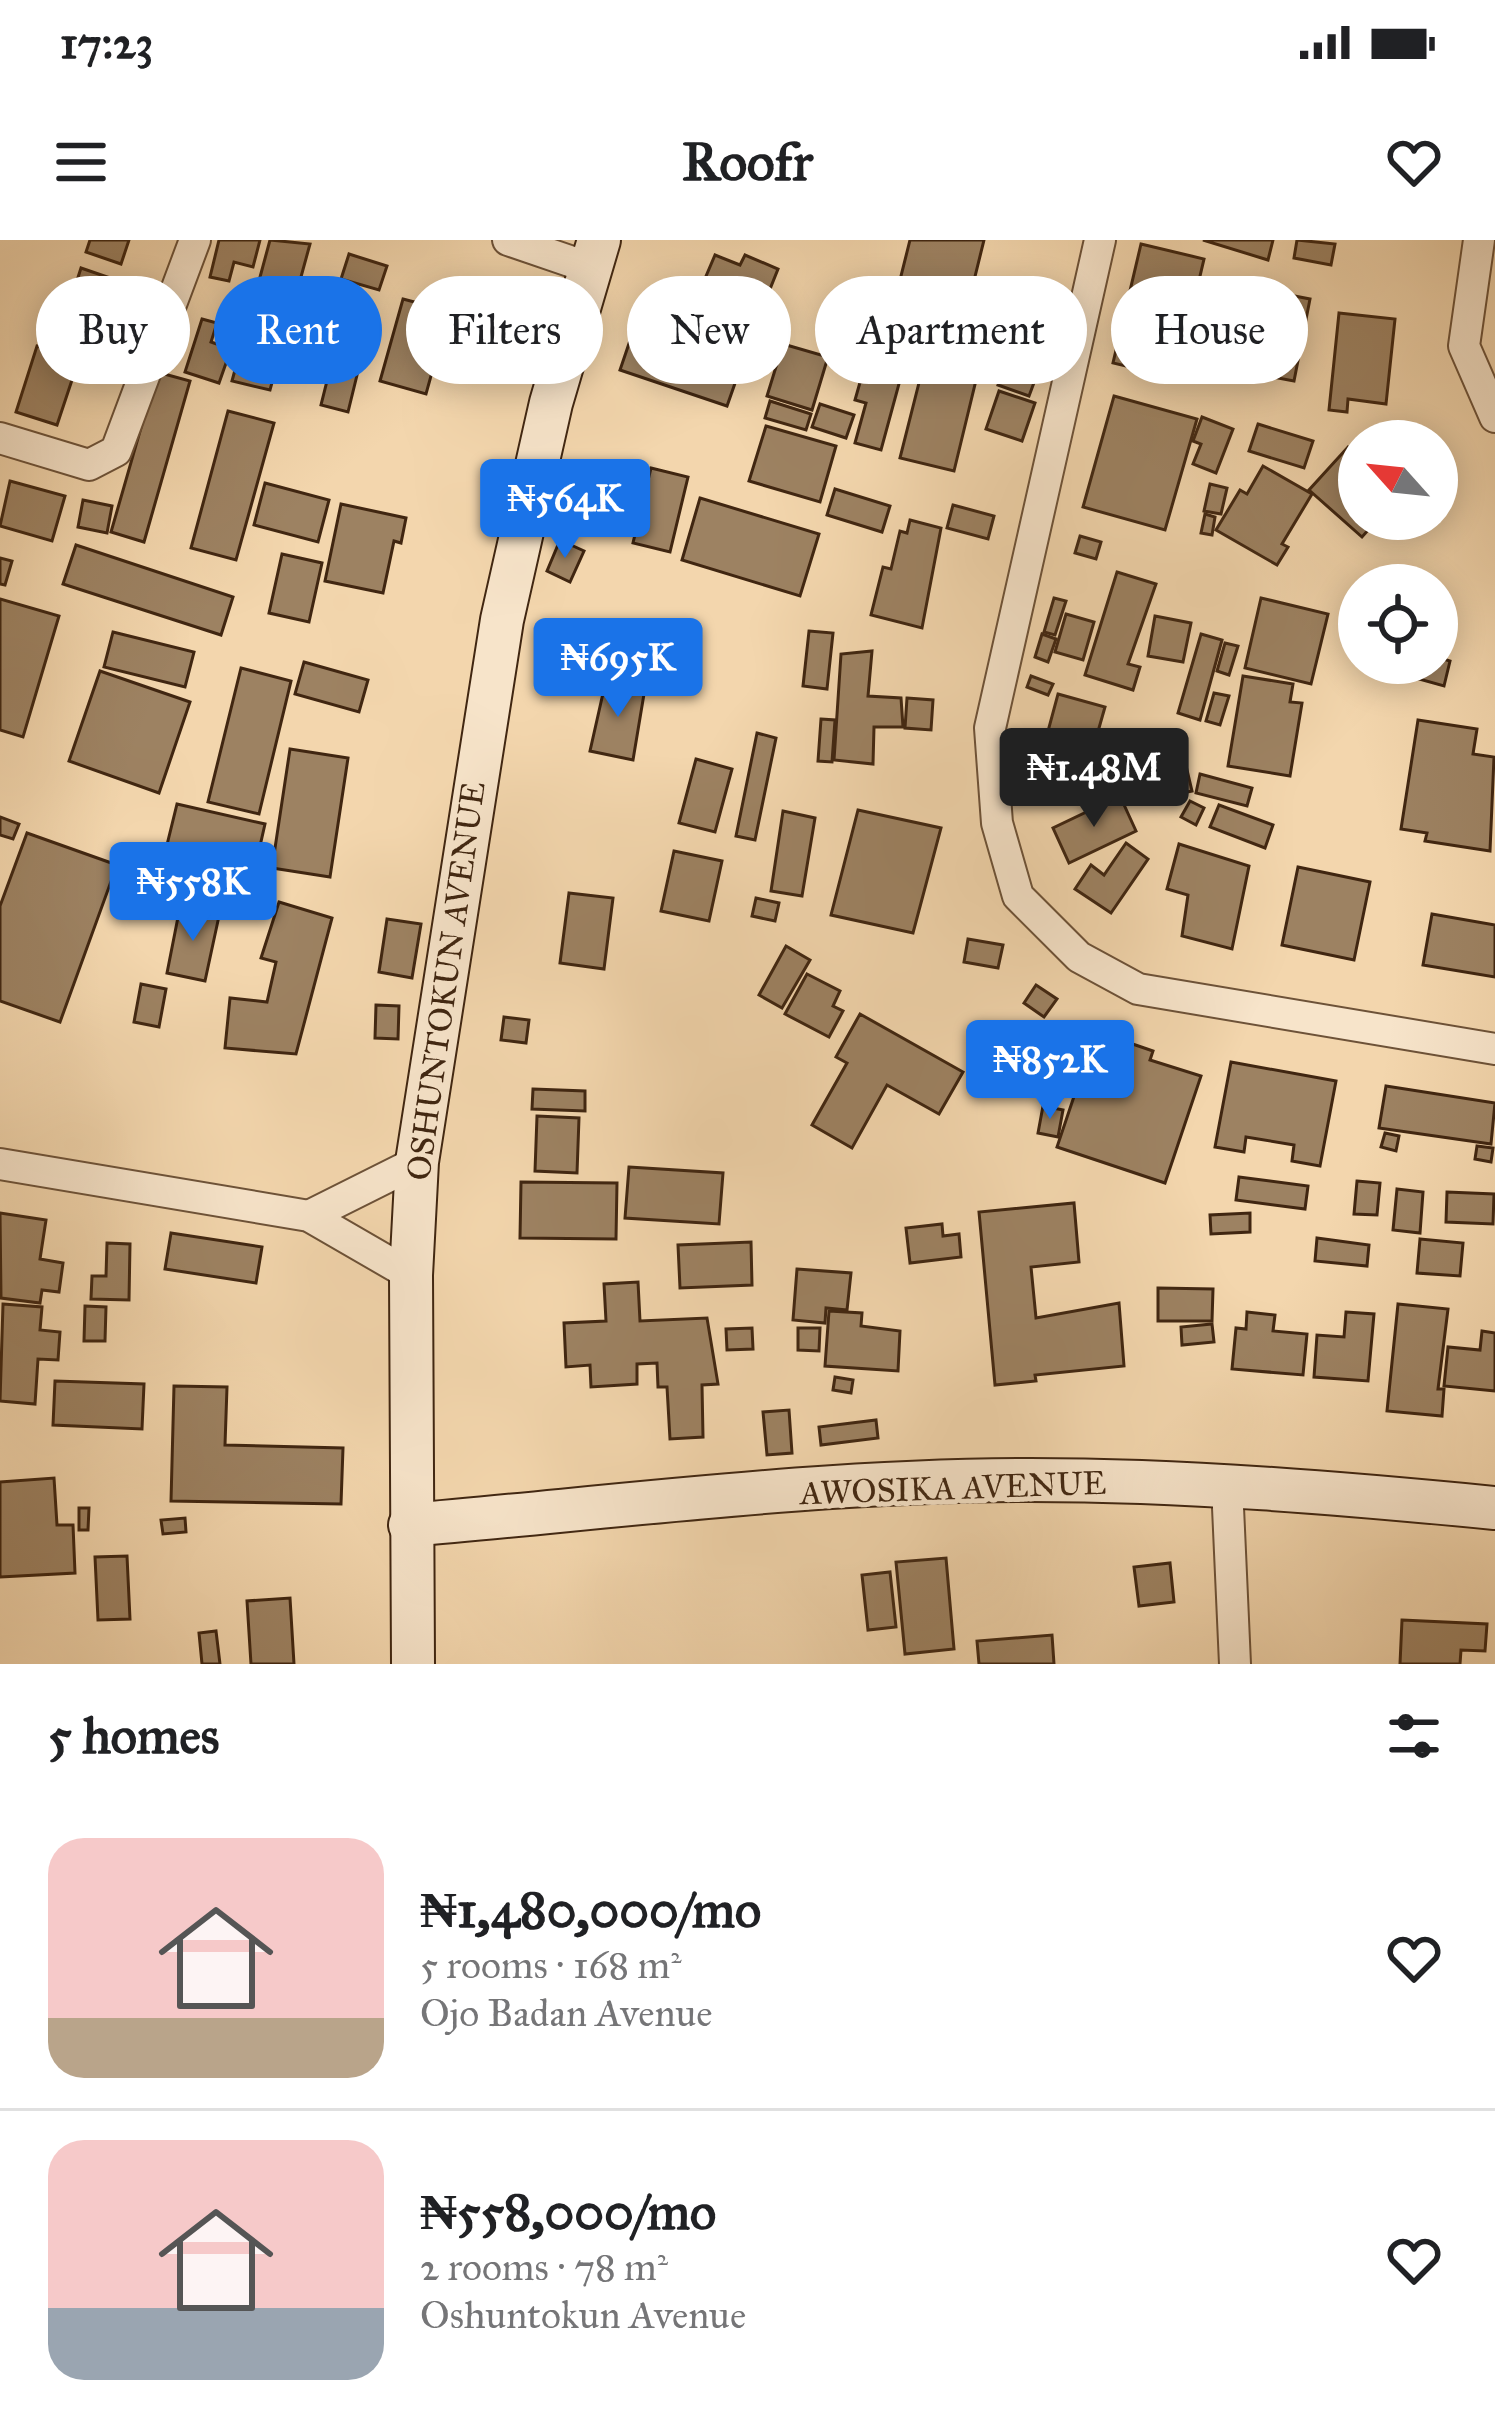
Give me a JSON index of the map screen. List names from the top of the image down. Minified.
{"streets":{"main road":["OSHUNTOKUN AVENUE","AWOSIKA AVENUE"]},"crossings":[["OSHUNTOKUN AVENUE","AWOSIKA AVENUE"]],"north":"top left","page":{"status":"17:23","header":"Roofr","chip":["Buy","Rent","Filters","New","Apartment","House"],"price":["₦564K","₦695K","₦1.48M","₦558K","₦852K"],"heading":"5 homes","list":[{"name":"₦1,480,000/mo","note":"5 rooms · 168 m² · Ojo Badan Avenue"},{"name":"₦558,000/mo","note":"2 rooms · 78 m² · Oshuntokun Avenue"}]}}
